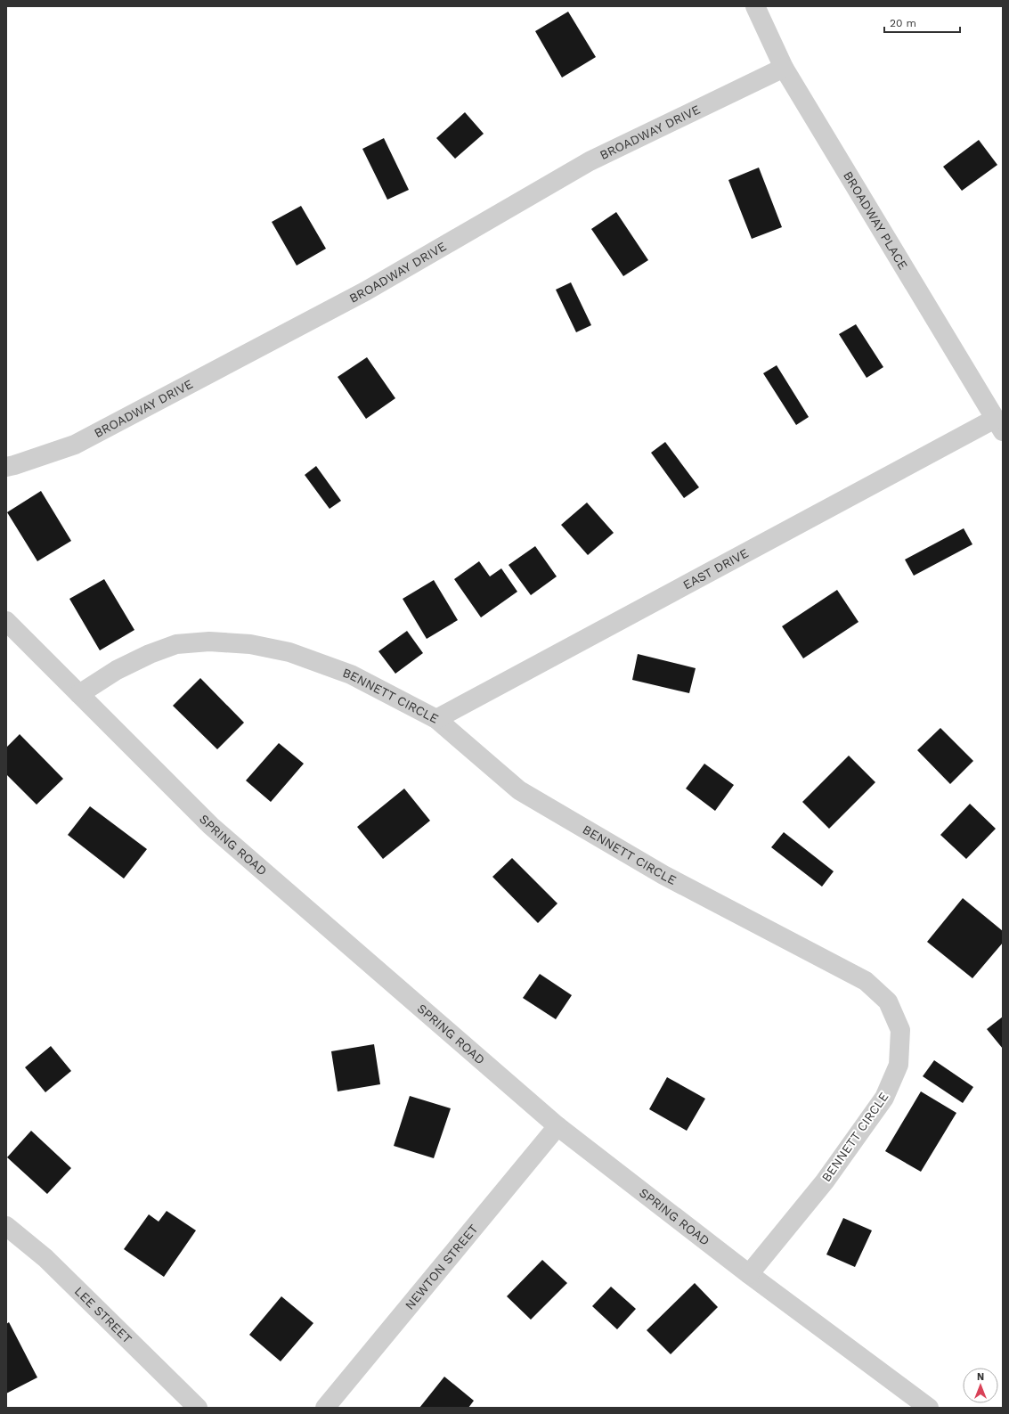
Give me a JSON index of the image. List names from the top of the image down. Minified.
{"streets":{"street":["BROADWAY DRIVE","BROADWAY PLACE","EAST DRIVE","BENNETT CIRCLE","SPRING ROAD","NEWTON STREET","LEE STREET"]},"crossings":[["BROADWAY DRIVE","BROADWAY PLACE"],["BROADWAY PLACE","EAST DRIVE"],["EAST DRIVE","BENNETT CIRCLE"],["BENNETT CIRCLE","SPRING ROAD"],["SPRING ROAD","NEWTON STREET"]],"scale_bar":"20 m","north":"top"}
